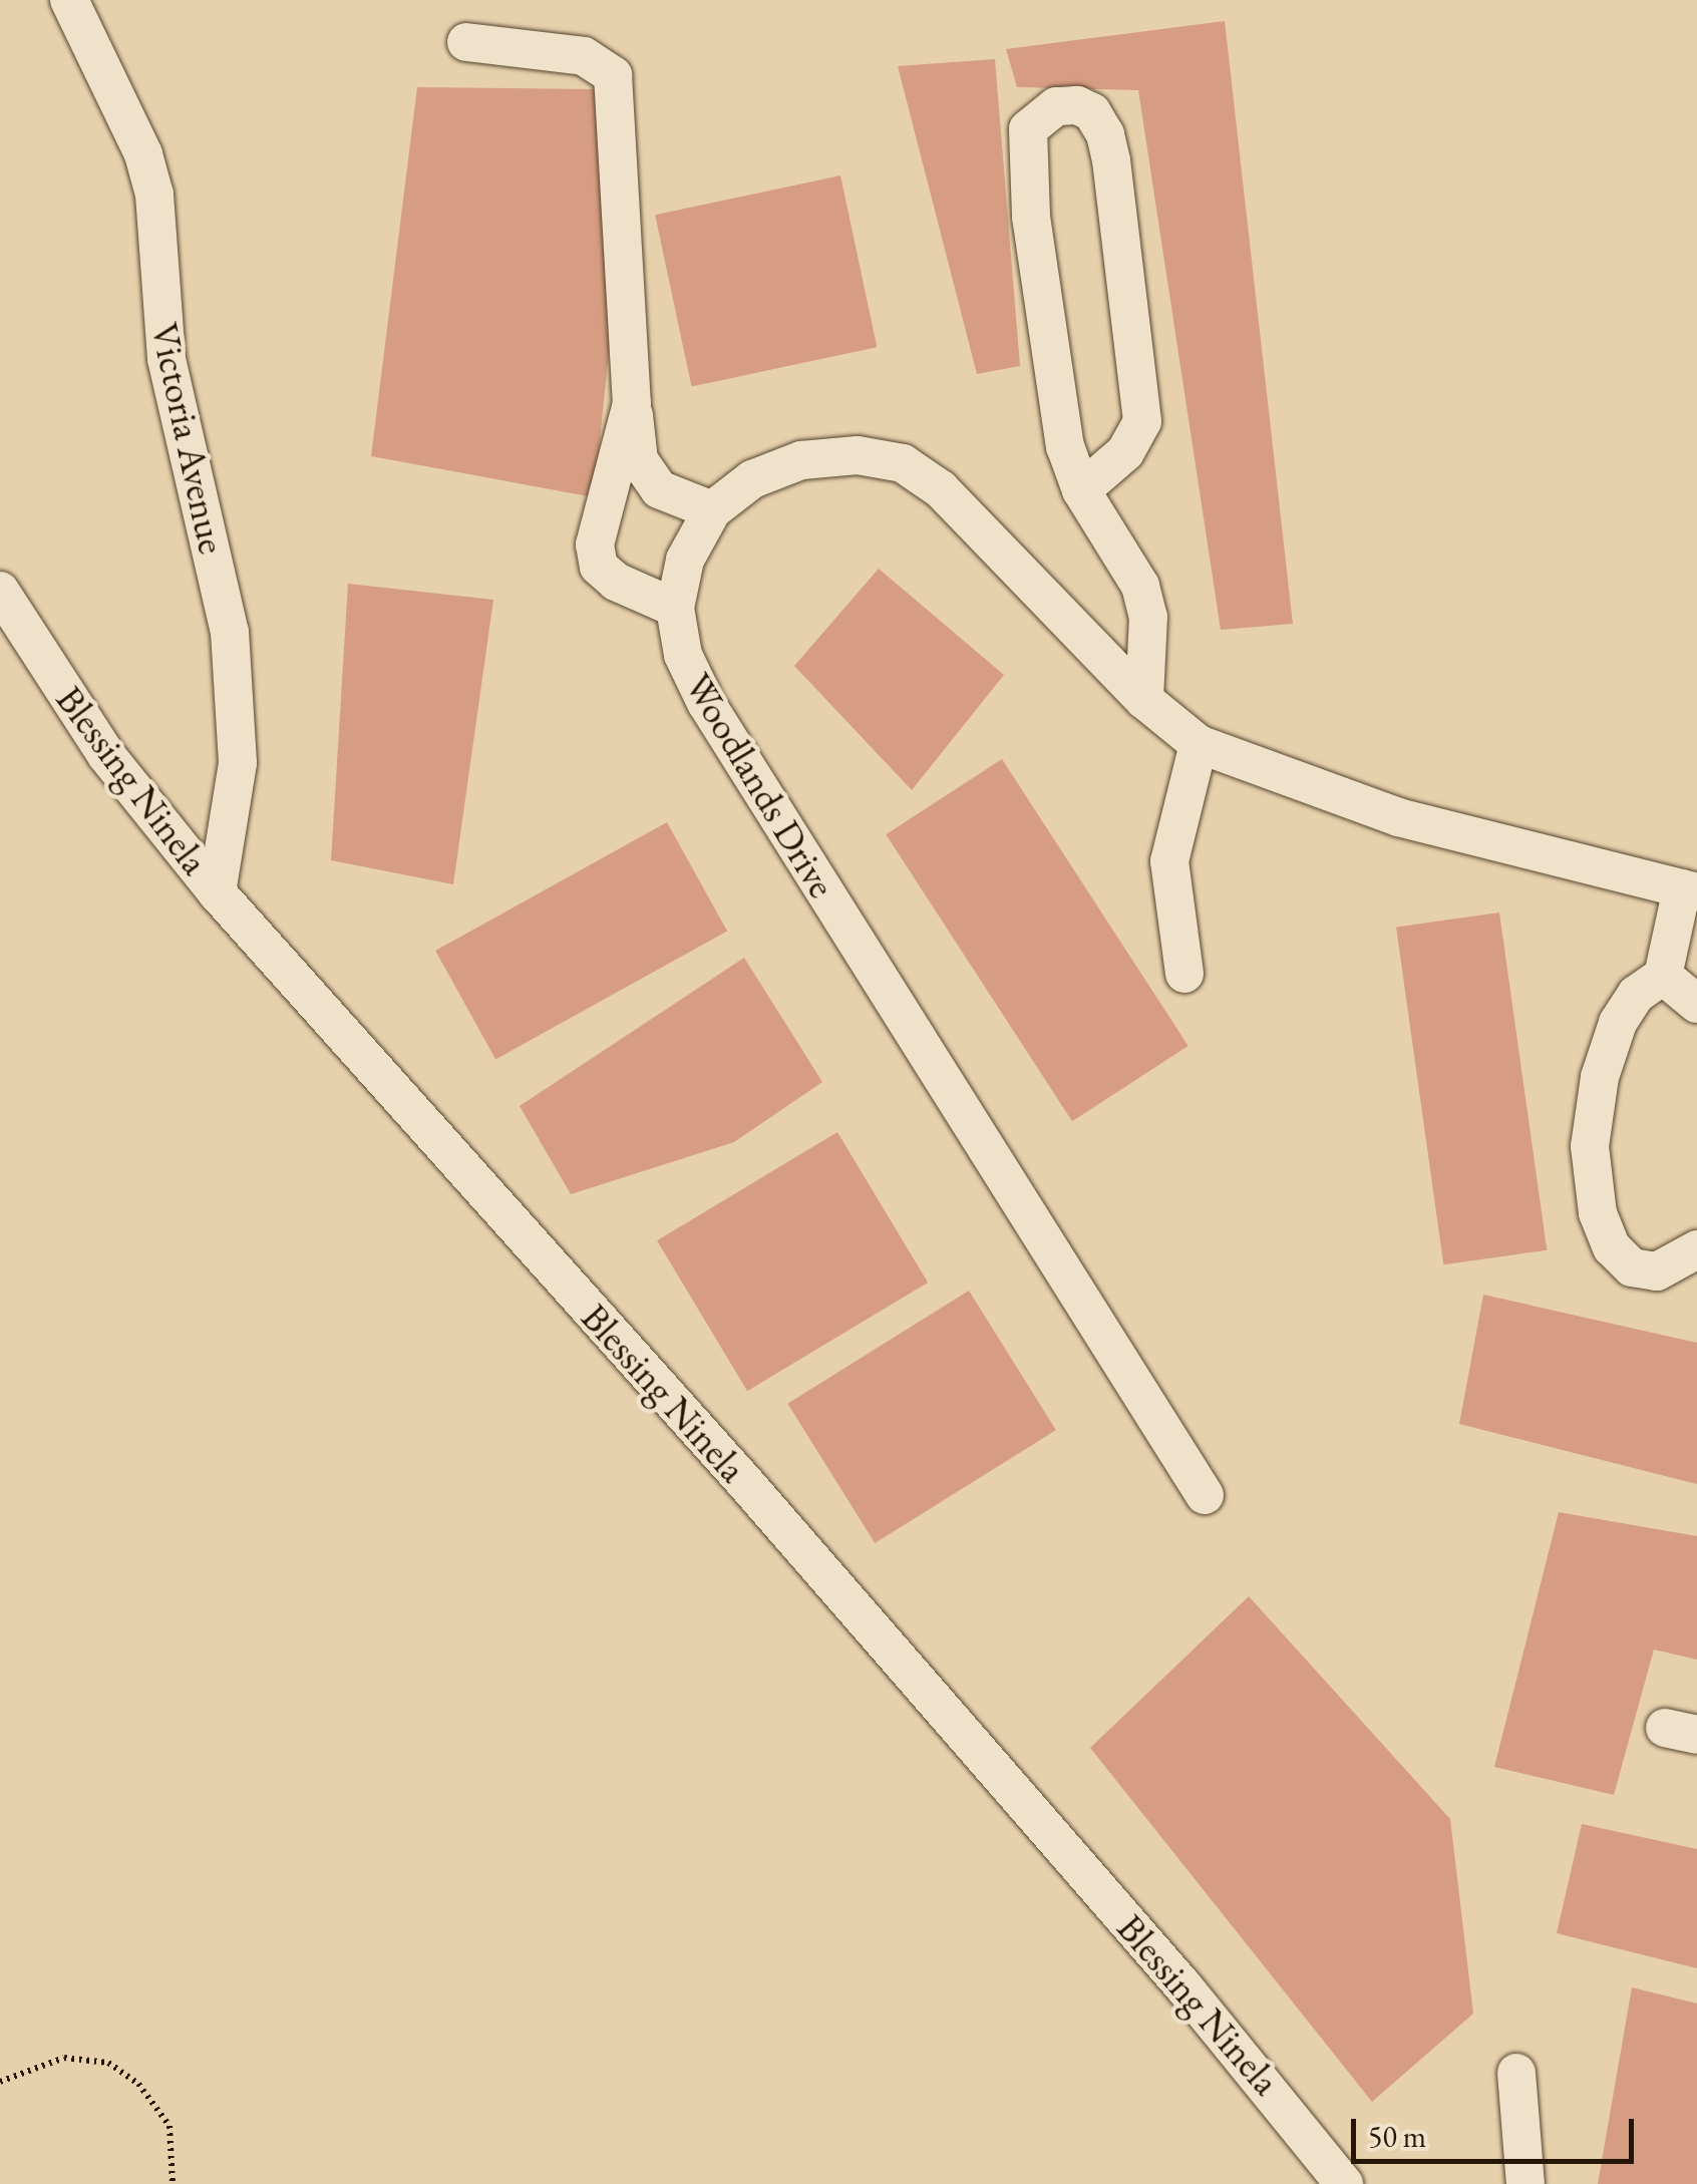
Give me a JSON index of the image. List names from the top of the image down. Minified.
{"streets":{"street":["Victoria Avenue","Blessing Ninela","Woodlands Drive"]},"crossings":[["Victoria Avenue","Blessing Ninela"]],"scale_bar":"50 m"}
